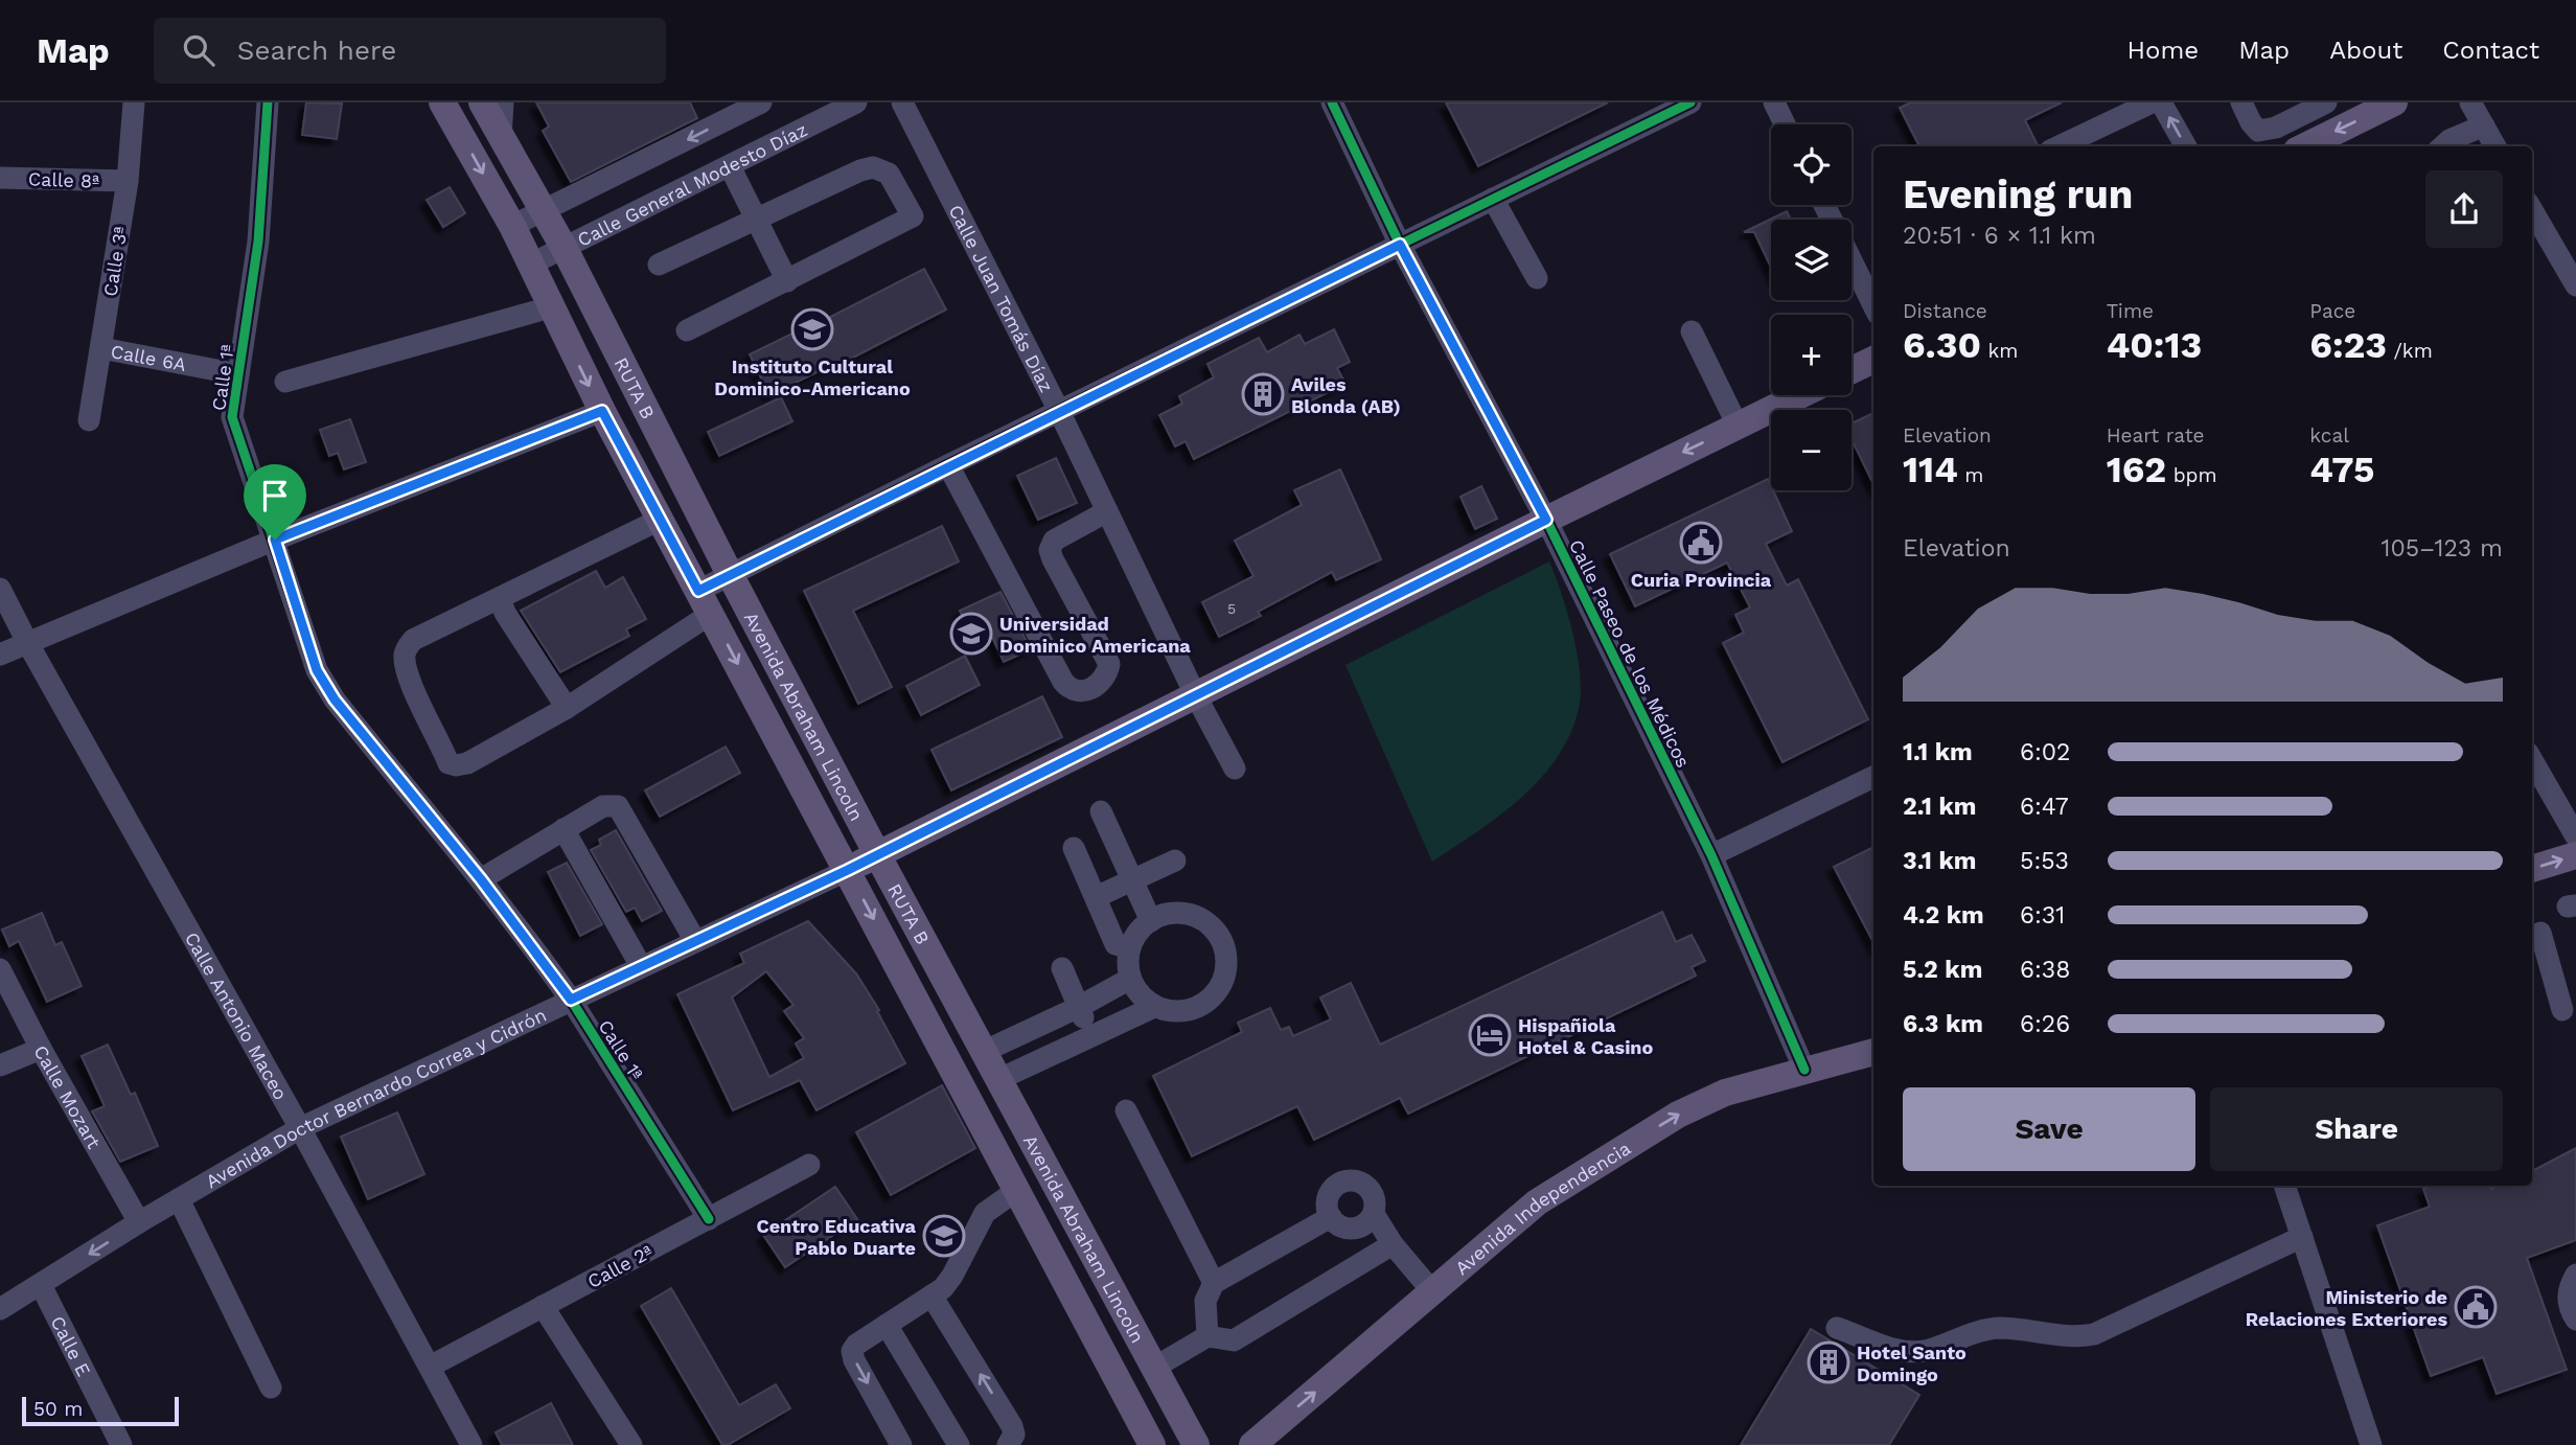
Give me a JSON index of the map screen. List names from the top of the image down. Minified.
{"streets":{"main road":["Avenida Abraham Lincoln","Avenida Doctor Bernardo Correa y Cidrón","Avenida Independencia"],"street":["Calle 8ª","Calle General Modesto Díaz","Calle 3ª","Calle Juan Tomás Díaz","Calle 6A","Calle 1ª","RUTA B","Calle Paseo de los Médicos","Calle Antonio Maceo","Calle Mozart","Calle 2ª","Calle E"]},"crossings":[["Calle 8ª","Calle 3ª"],["Calle General Modesto Díaz","Avenida Abraham Lincoln"],["Calle 3ª","Calle 6A"],["Calle Juan Tomás Díaz","Avenida Doctor Bernardo Correa y Cidrón"],["Calle 6A","Calle 1ª"],["Calle 1ª","Avenida Doctor Bernardo Correa y Cidrón"],["Calle 1ª","Calle 2ª"],["RUTA B","Avenida Abraham Lincoln"],["Calle Paseo de los Médicos","Avenida Doctor Bernardo Correa y Cidrón"],["Calle Paseo de los Médicos","Avenida Independencia"],["Avenida Abraham Lincoln","Avenida Doctor Bernardo Correa y Cidrón"],["Calle Antonio Maceo","Avenida Doctor Bernardo Correa y Cidrón"],["Calle Antonio Maceo","Calle 2ª"],["Calle Mozart","Avenida Doctor Bernardo Correa y Cidrón"],["Avenida Doctor Bernardo Correa y Cidrón","Calle E"]],"one_way":["Avenida Independencia"],"places":{"school or university":["Instituto Cultural Dominico-Americano","Universidad Dominico Americana","Centro Educativa Pablo Duarte"],"building":["Aviles Blonda (AB)","Hotel Santo Domingo"],"public building":["Curia Provincia","Ministerio de Relaciones Exteriores"],"hotel":["Hispañiola Hotel & Casino"]},"house_numbers":["5"],"scale_bar":"50 m","page":{"header":"Map","search":"Search here","nav":["Home","Map","About","Contact"],"map_buttons":["+","−"],"heading":["Evening run","20:51 · 6 × 1.1 km"],"stats":[["Distance","6.30 km"],["Time","40:13"],["Pace","6:23 /km"],["Elevation","114 m"],["Heart rate","162 bpm"],["kcal","475"]],"chart":["Elevation","105–123 m"],"list":[{"name":"1.1 km","note":"6:02"},{"name":"2.1 km","note":"6:47"},{"name":"3.1 km","note":"5:53"},{"name":"4.2 km","note":"6:31"},{"name":"5.2 km","note":"6:38"},{"name":"6.3 km","note":"6:26"}],"buttons":["Save","Share"],"scale":"50 m"}}
